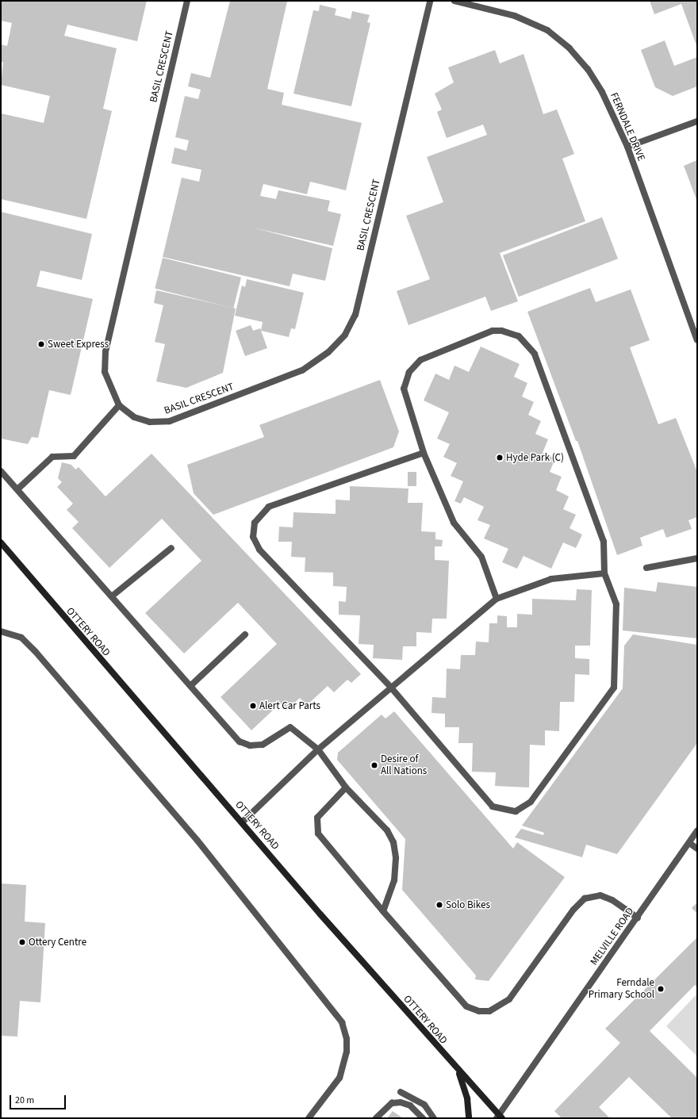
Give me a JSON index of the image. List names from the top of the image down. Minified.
{"streets":{"street":["BASIL CRESCENT","FERNDALE DRIVE","OTTERY ROAD","MELVILLE ROAD"]},"crossings":[["OTTERY ROAD","MELVILLE ROAD"]],"places":["Sweet Express","Hyde Park (C)","Alert Car Parts","Desire of All Nations","Solo Bikes","Ottery Centre","Ferndale Primary School"],"scale_bar":"20 m"}
